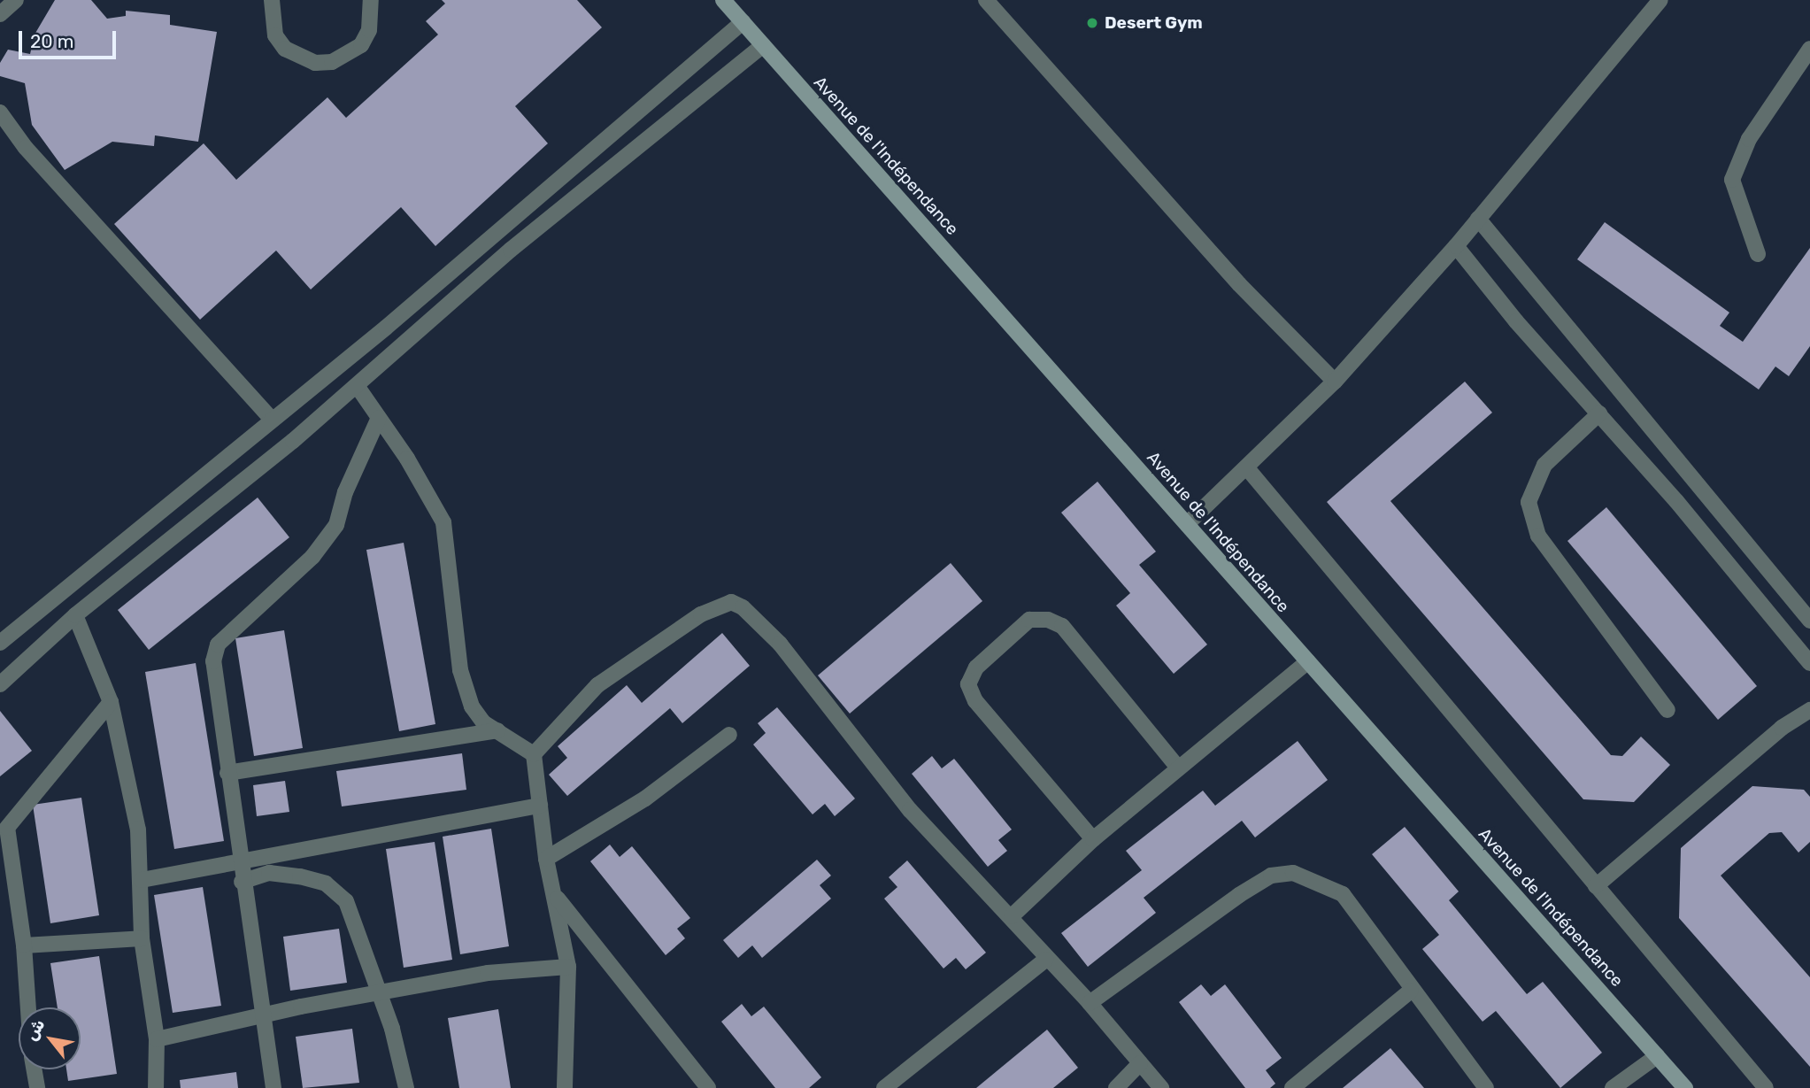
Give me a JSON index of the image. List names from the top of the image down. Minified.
{"streets":{"main road":["Avenue de l'Indépendance"]},"places":["Desert Gym"],"scale_bar":"20 m","north":"top left"}
